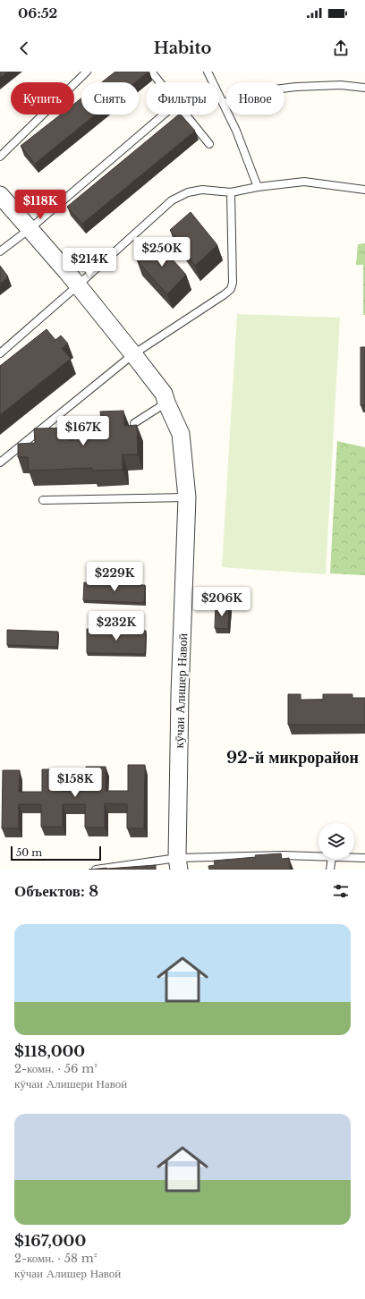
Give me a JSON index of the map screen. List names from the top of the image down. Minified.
{"streets":{"street":["кӯчаи Алишер Навоӣ"]},"districts":["92-й микрорайон"],"scale_bar":"50 m","page":{"status":"06:52","header":"Habito","chip":["Купить","Снять","Фильтры","Новое"],"price":["$118K","$250K","$214K","$167K","$229K","$206K","$232K","$158K"],"scale":"50 m","heading":"Объектов: 8","list":[{"name":"$118,000","note":"2-комн. · 56 m² · кӯчаи Алишери Навоӣ"},{"name":"$167,000","note":"2-комн. · 58 m² · кӯчаи Алишер Навоӣ"}]}}
